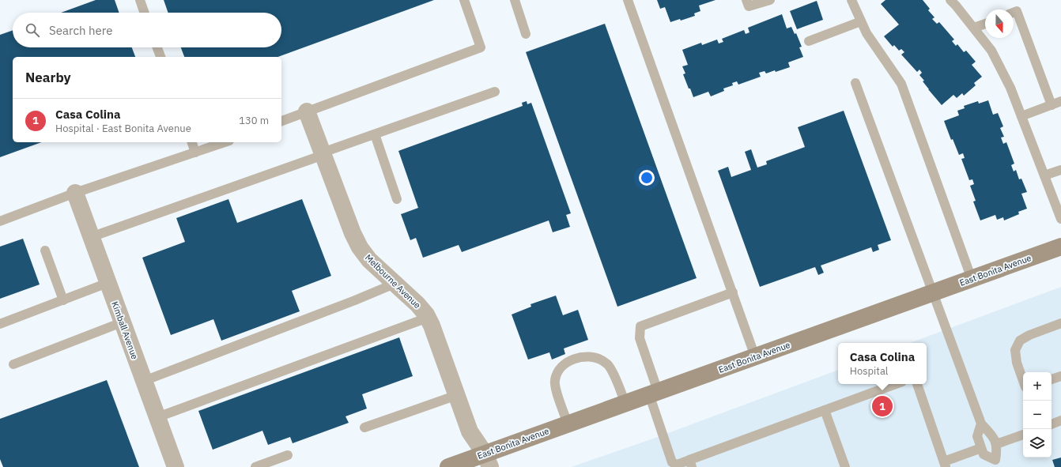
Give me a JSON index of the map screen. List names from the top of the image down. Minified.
{"streets":{"main road":["East Bonita Avenue"],"street":["Melbourne Avenue","Kimball Avenue"]},"crossings":[["East Bonita Avenue","Melbourne Avenue"]],"north":"bottom","page":{"search":"Search here","heading":"Nearby","list":[{"mark":"1","name":"Casa Colina","note":"Hospital · East Bonita Avenue","value":"130 m"}],"popup":["Casa Colina","Hospital"],"map_buttons":["+","−"],"pins":"1"}}
